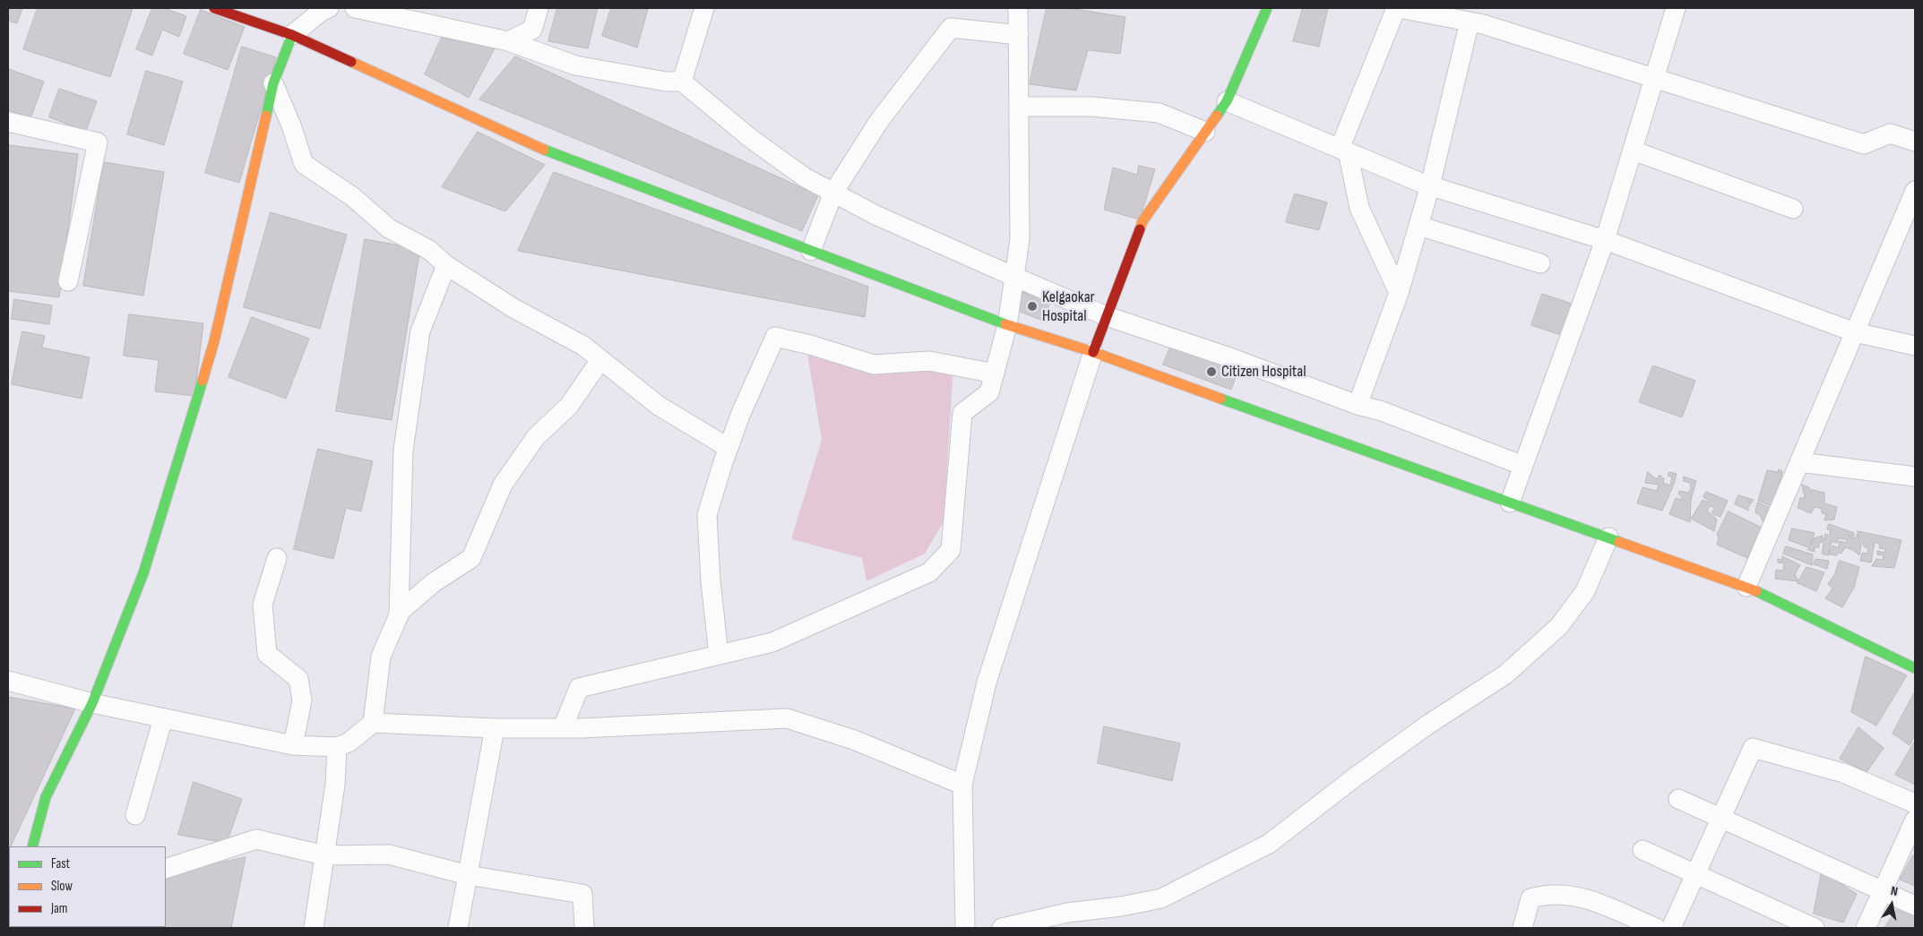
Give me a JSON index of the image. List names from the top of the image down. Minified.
{"places":["Kelgaokar Hospital","Citizen Hospital"],"legend":["Fast","Slow","Jam"],"north":"top"}
